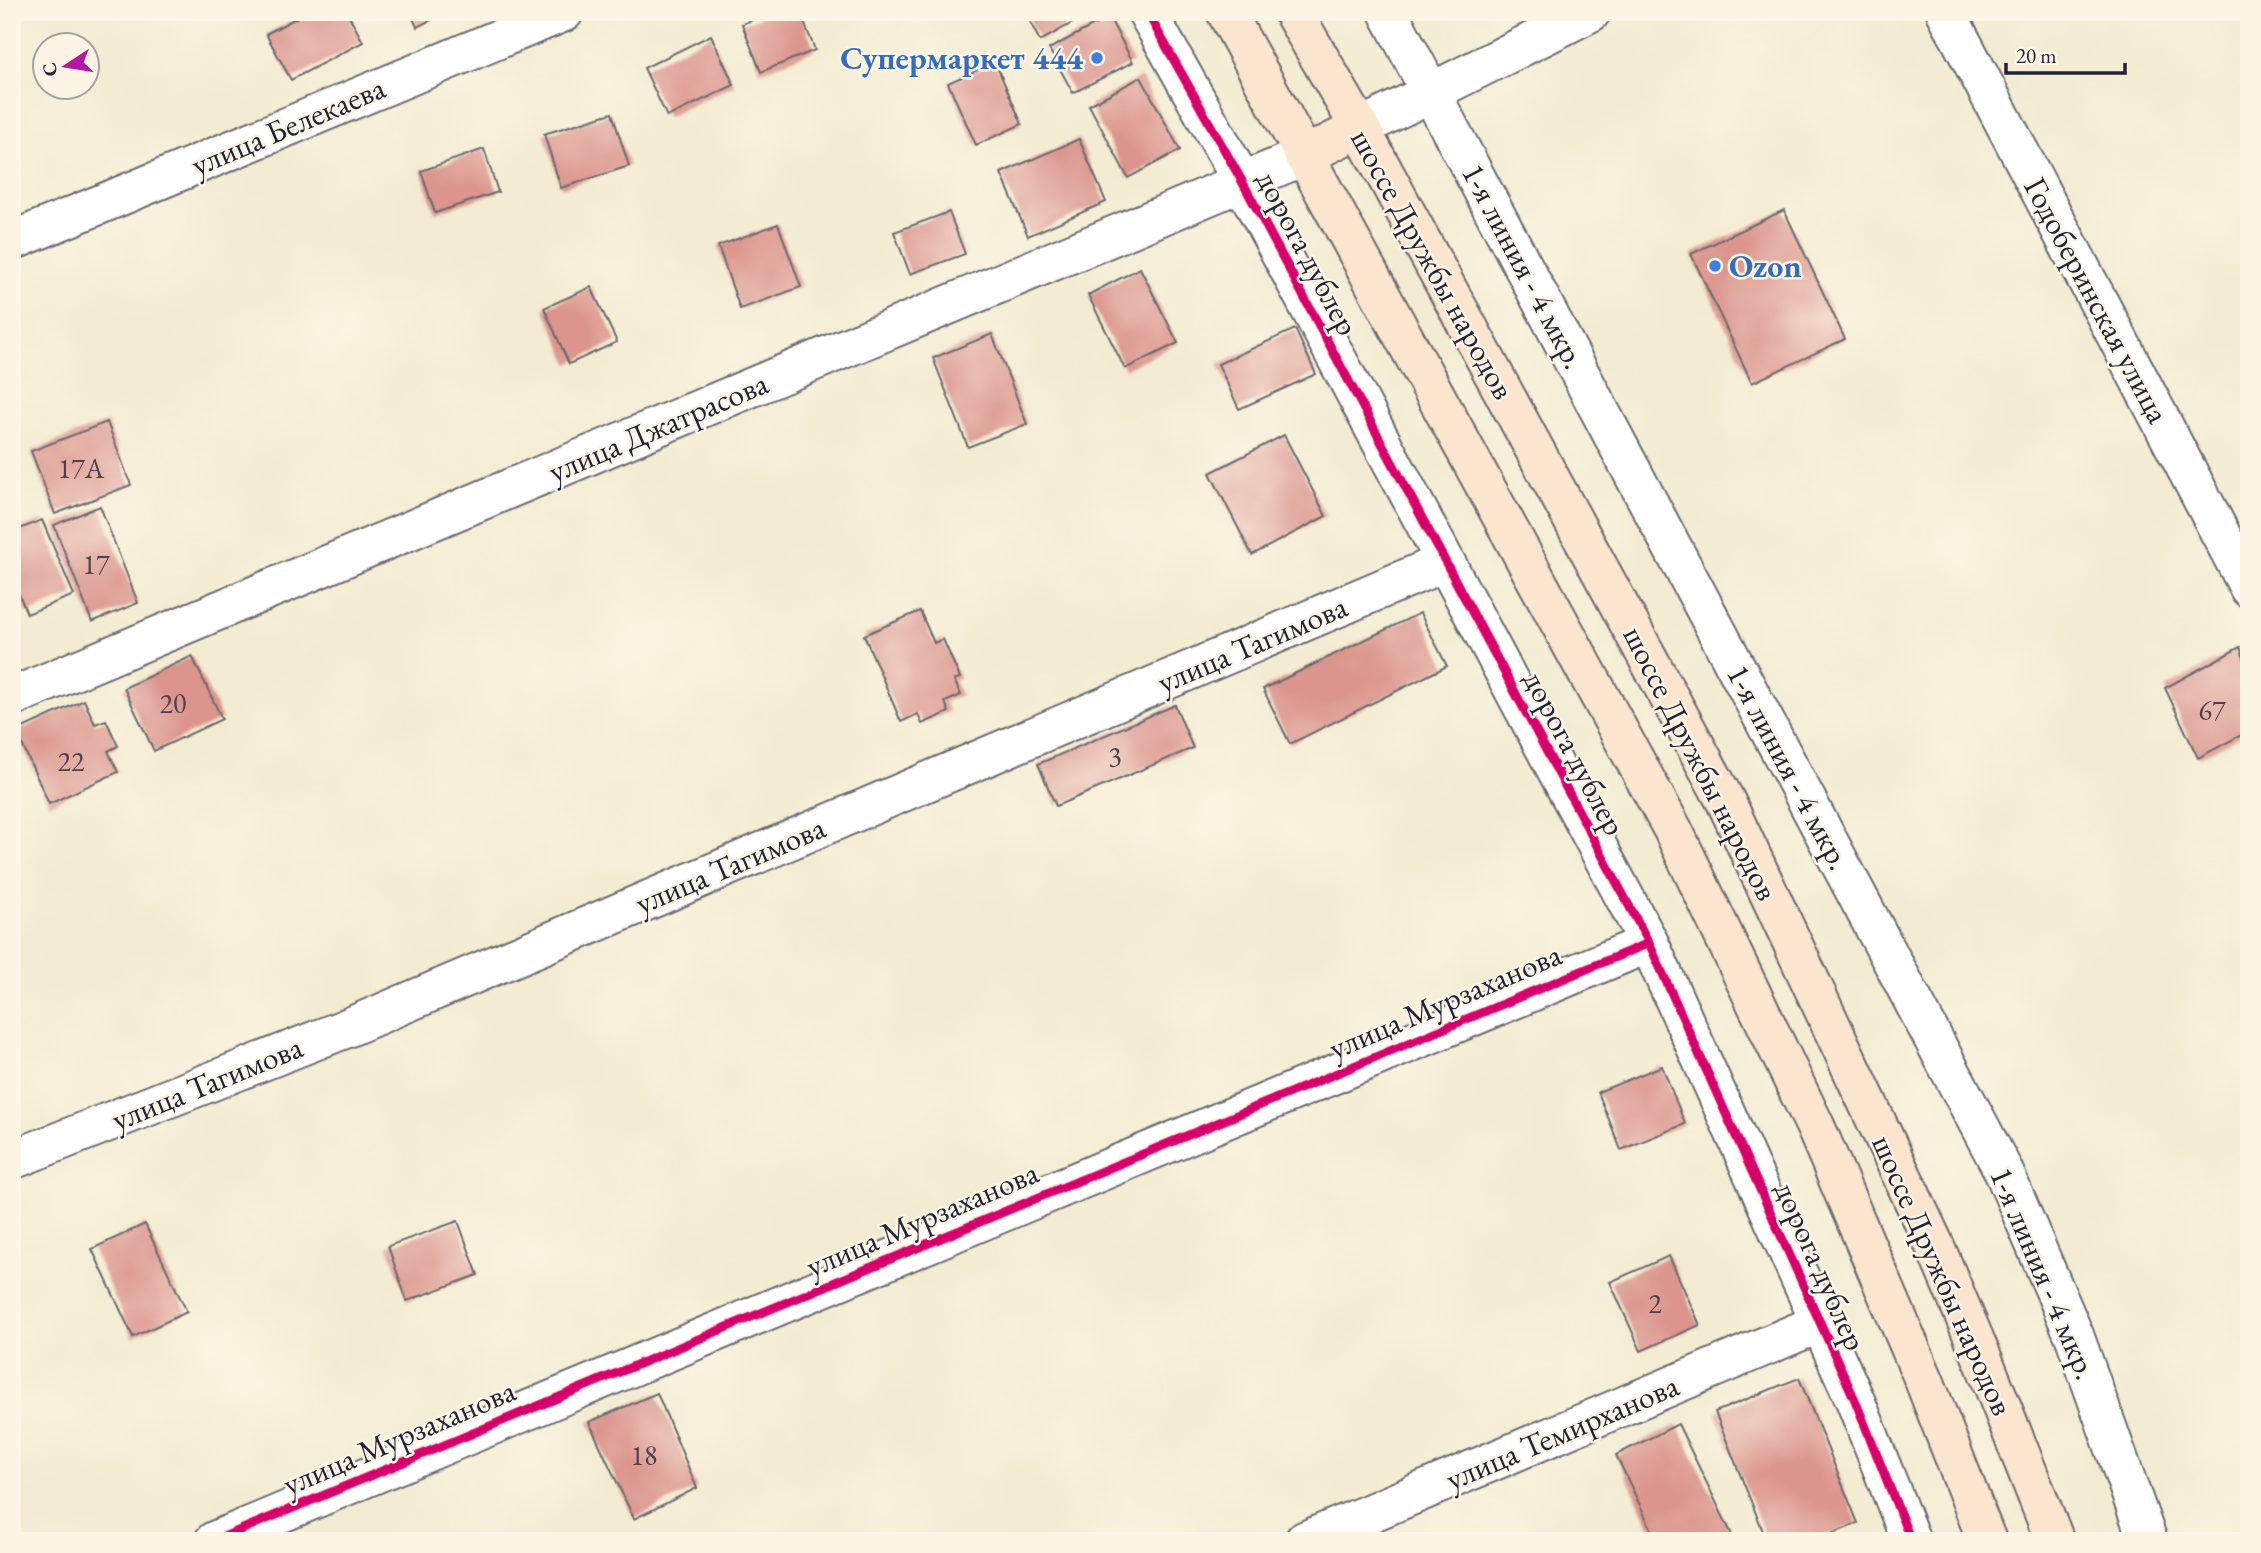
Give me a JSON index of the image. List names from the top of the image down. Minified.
{"streets":{"main road":["шоссе Дружбы народов"],"street":["улица Белекаева","дорога дублер","1-я линия - 4 мкр.","Годоберинская улица","улица Джатрасова","улица Тагимова","улица Мурзаханова","улица Темирханова"]},"crossings":[["дорога дублер","улица Джатрасова"],["дорога дублер","улица Тагимова"],["дорога дублер","улица Мурзаханова"],["дорога дублер","улица Темирханова"]],"places":["Супермаркет 444","Ozon"],"house_numbers":["17А","17","20","67","3","22","2","18"],"scale_bar":"20 m","north":"left"}
